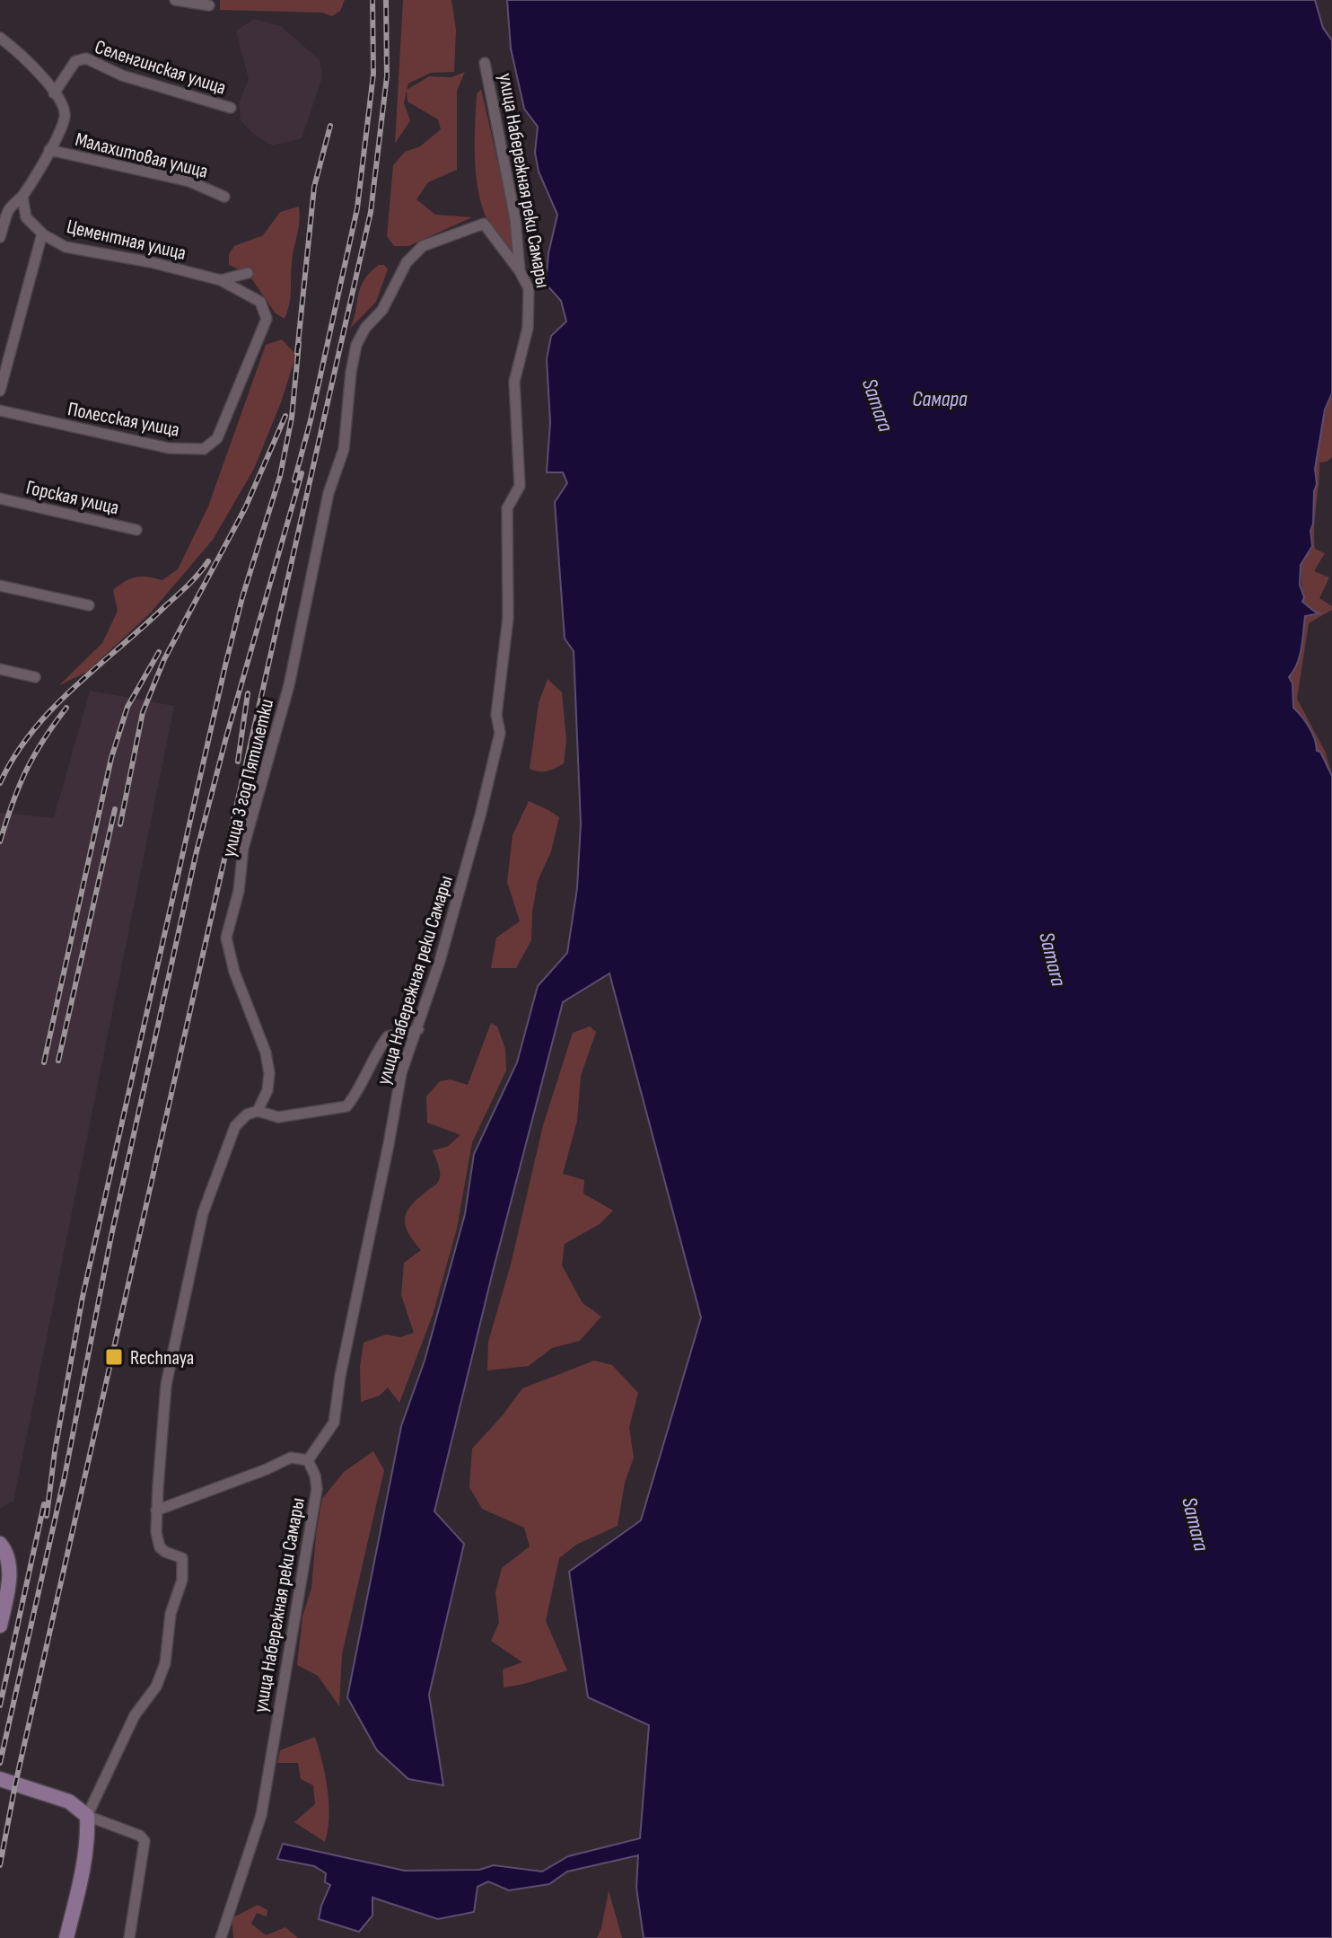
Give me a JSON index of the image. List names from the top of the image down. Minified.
{"streets":{"street":["Селенгинская улица","Малахитовая улица","улица Набережная реки Самары","Цементная улица","Полесская улица","Горская улица","улица 3 год Пятилетки"]},"crossings":[["улица Набережная реки Самары","улица 3 год Пятилетки"],["Цементная улица","Полесская улица"]],"water":["Самара","Samara"],"places":{"transit":["Rechnaya"]}}
